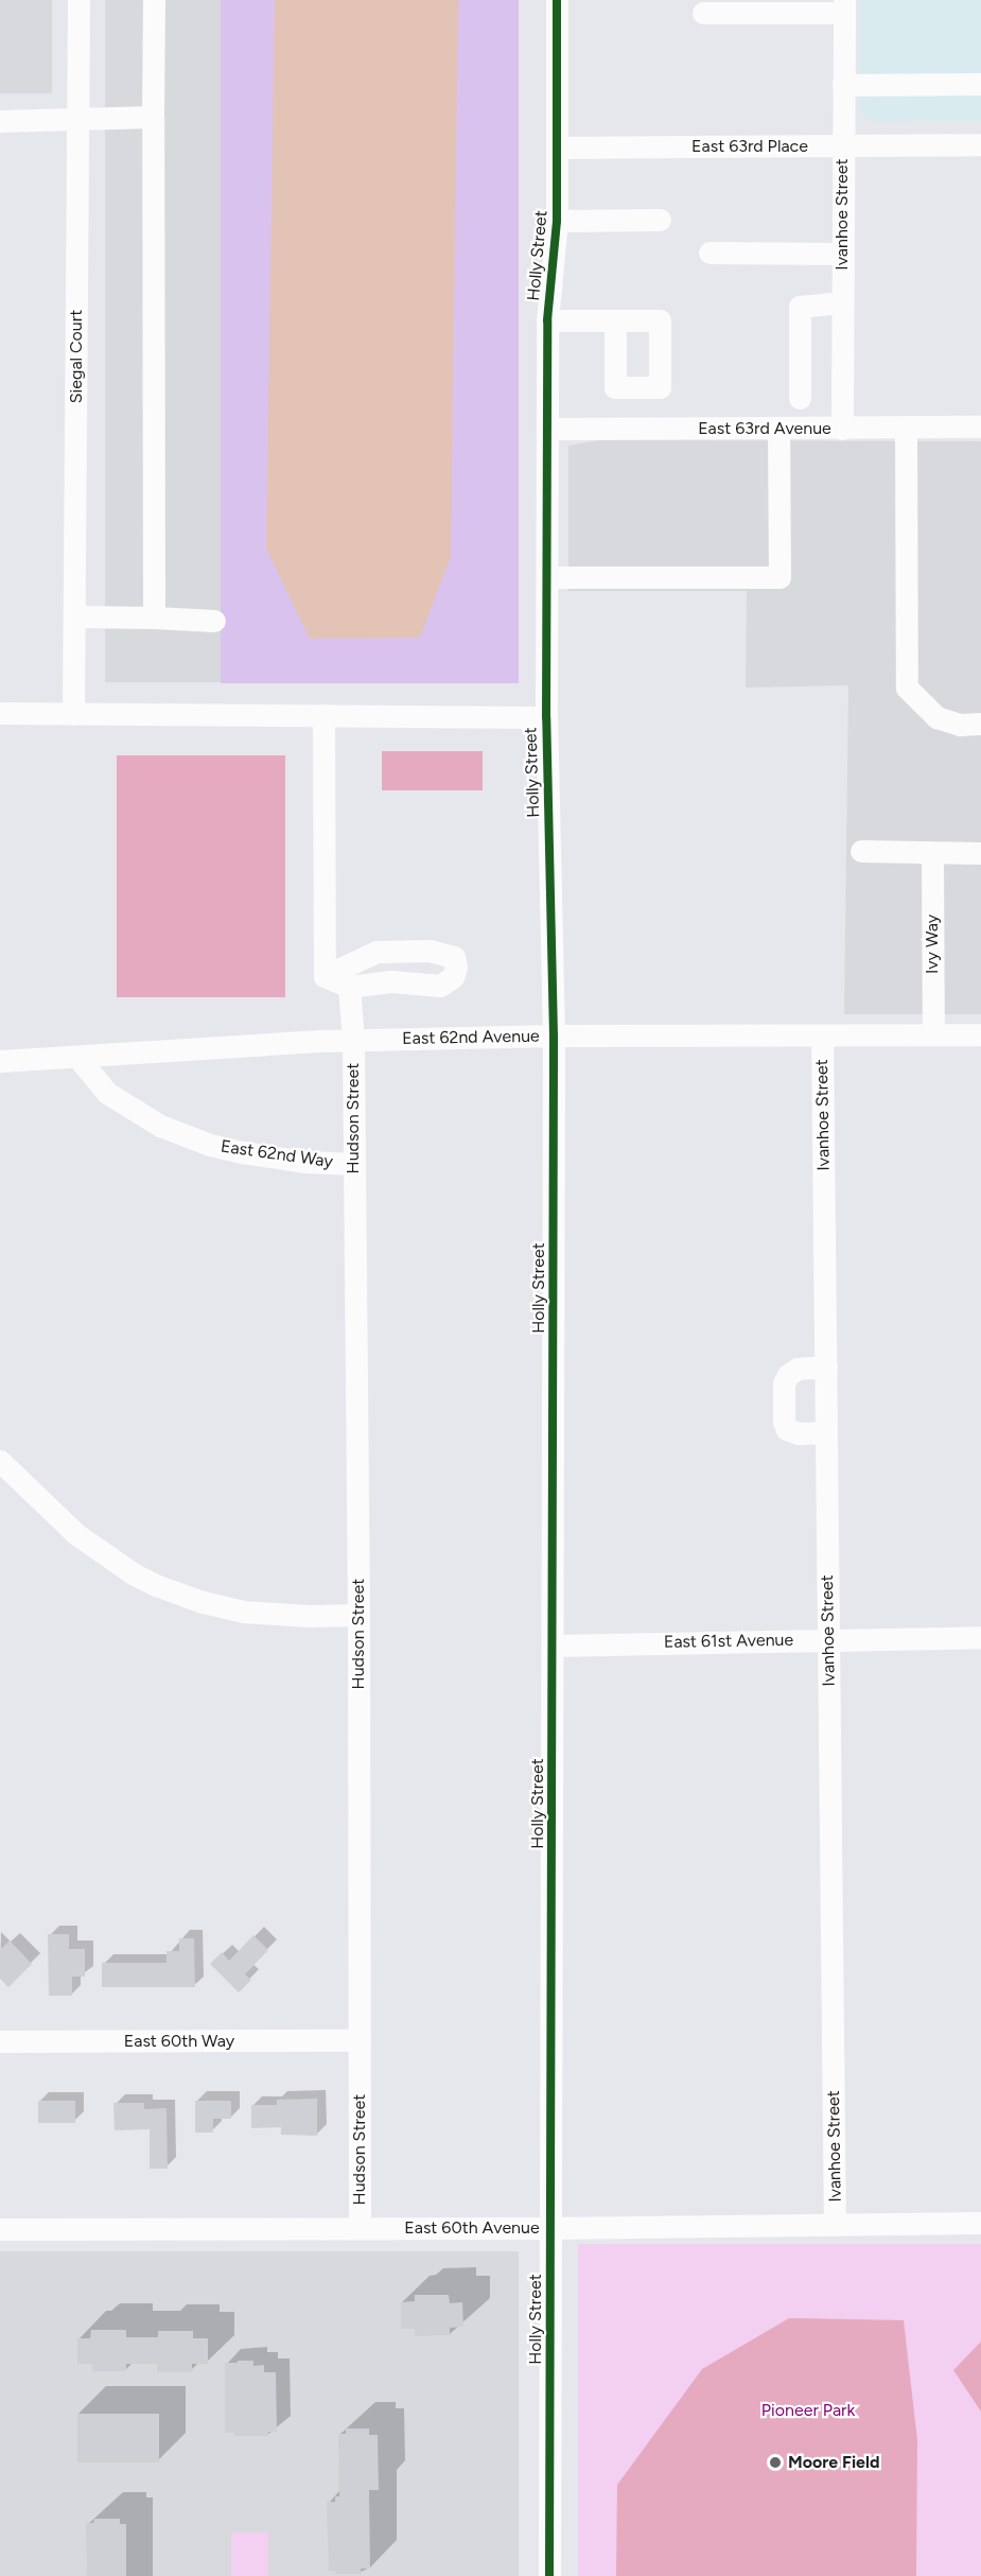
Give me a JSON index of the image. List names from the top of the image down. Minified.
{"streets":{"street":["East 63rd Place","Ivanhoe Street","Holly Street","Siegal Court","East 63rd Avenue","Ivy Way","East 62nd Avenue","Hudson Street","East 62nd Way","East 61st Avenue","East 60th Way","East 60th Avenue"]},"crossings":[["East 63rd Place","Ivanhoe Street"],["East 63rd Place","Holly Street"],["Ivanhoe Street","East 63rd Avenue"],["Ivanhoe Street","East 62nd Avenue"],["Ivanhoe Street","East 61st Avenue"],["Ivanhoe Street","East 60th Avenue"],["Holly Street","East 63rd Avenue"],["Holly Street","East 62nd Avenue"],["Holly Street","East 61st Avenue"],["Holly Street","East 60th Avenue"],["Ivy Way","East 62nd Avenue"],["East 62nd Avenue","Hudson Street"],["East 62nd Avenue","East 62nd Way"],["Hudson Street","East 62nd Way"],["Hudson Street","East 60th Way"],["Hudson Street","East 60th Avenue"]],"parks":["Pioneer Park"],"places":["Moore Field"]}
